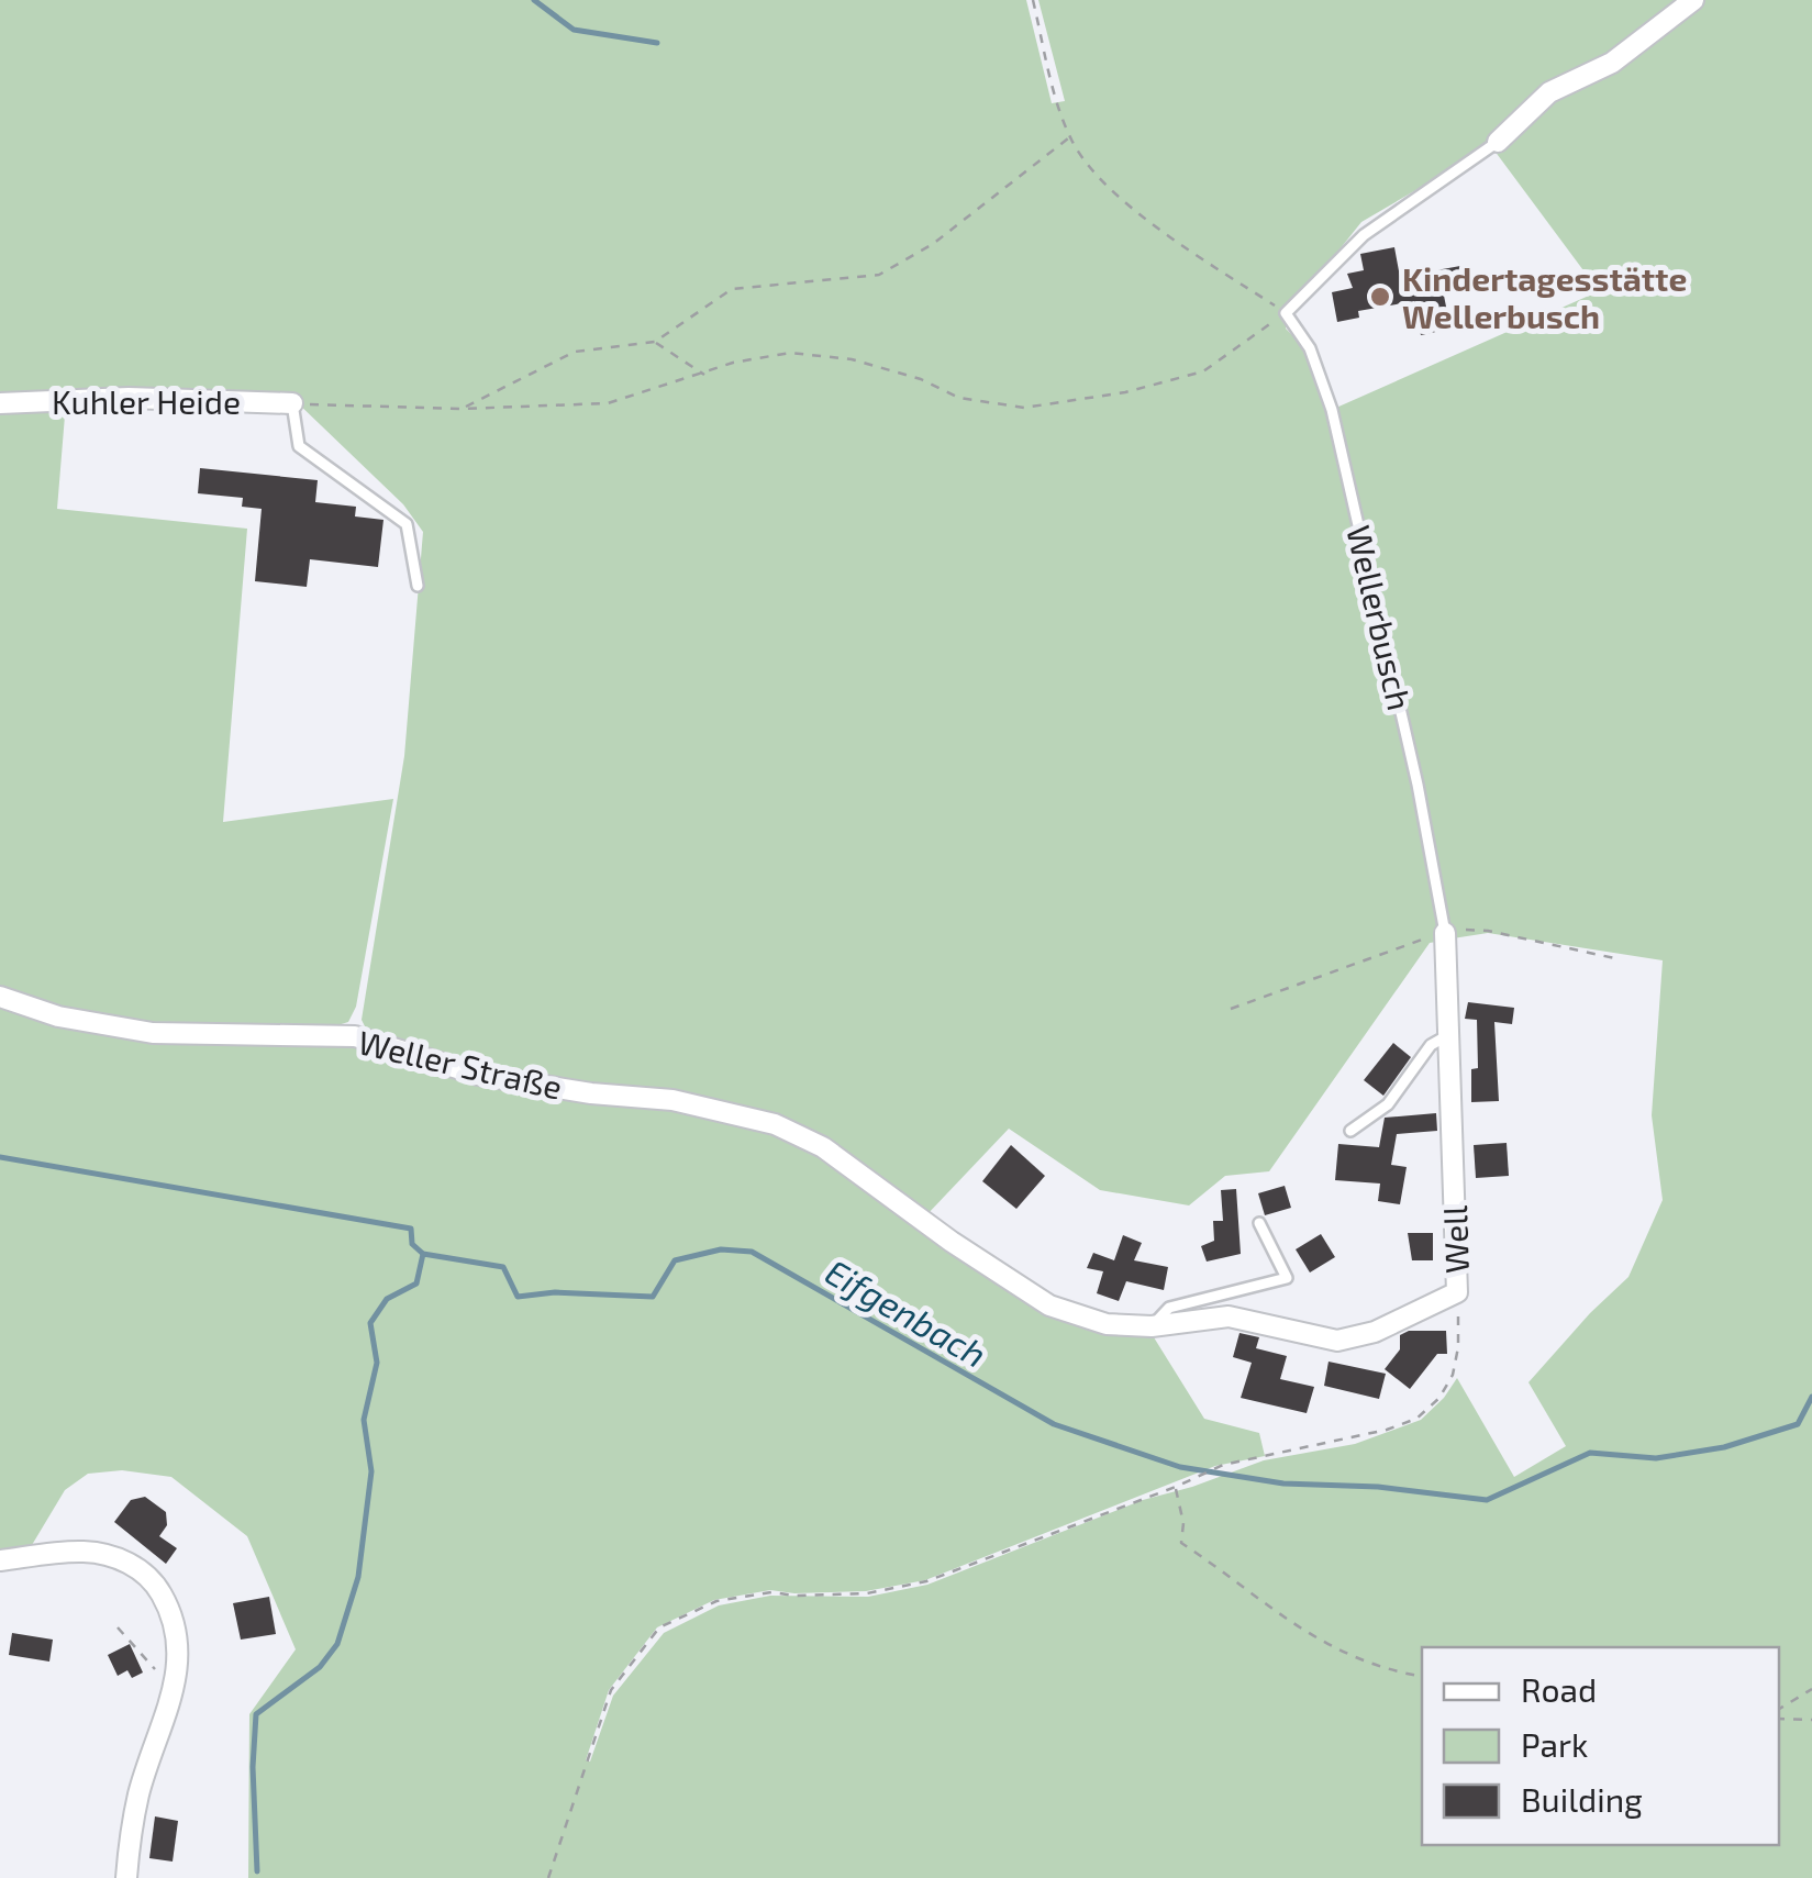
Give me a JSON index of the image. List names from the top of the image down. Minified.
{"streets":{"street":["Kuhler Heide","Weller Straße","Well"],"lane":["Wellerbusch"]},"crossings":[["Wellerbusch","Well"],["Weller Straße","Well"]],"water":["Eifgenbach"],"places":["Kindertagesstätte Wellerbusch"],"legend":["Road","Park","Building"]}
